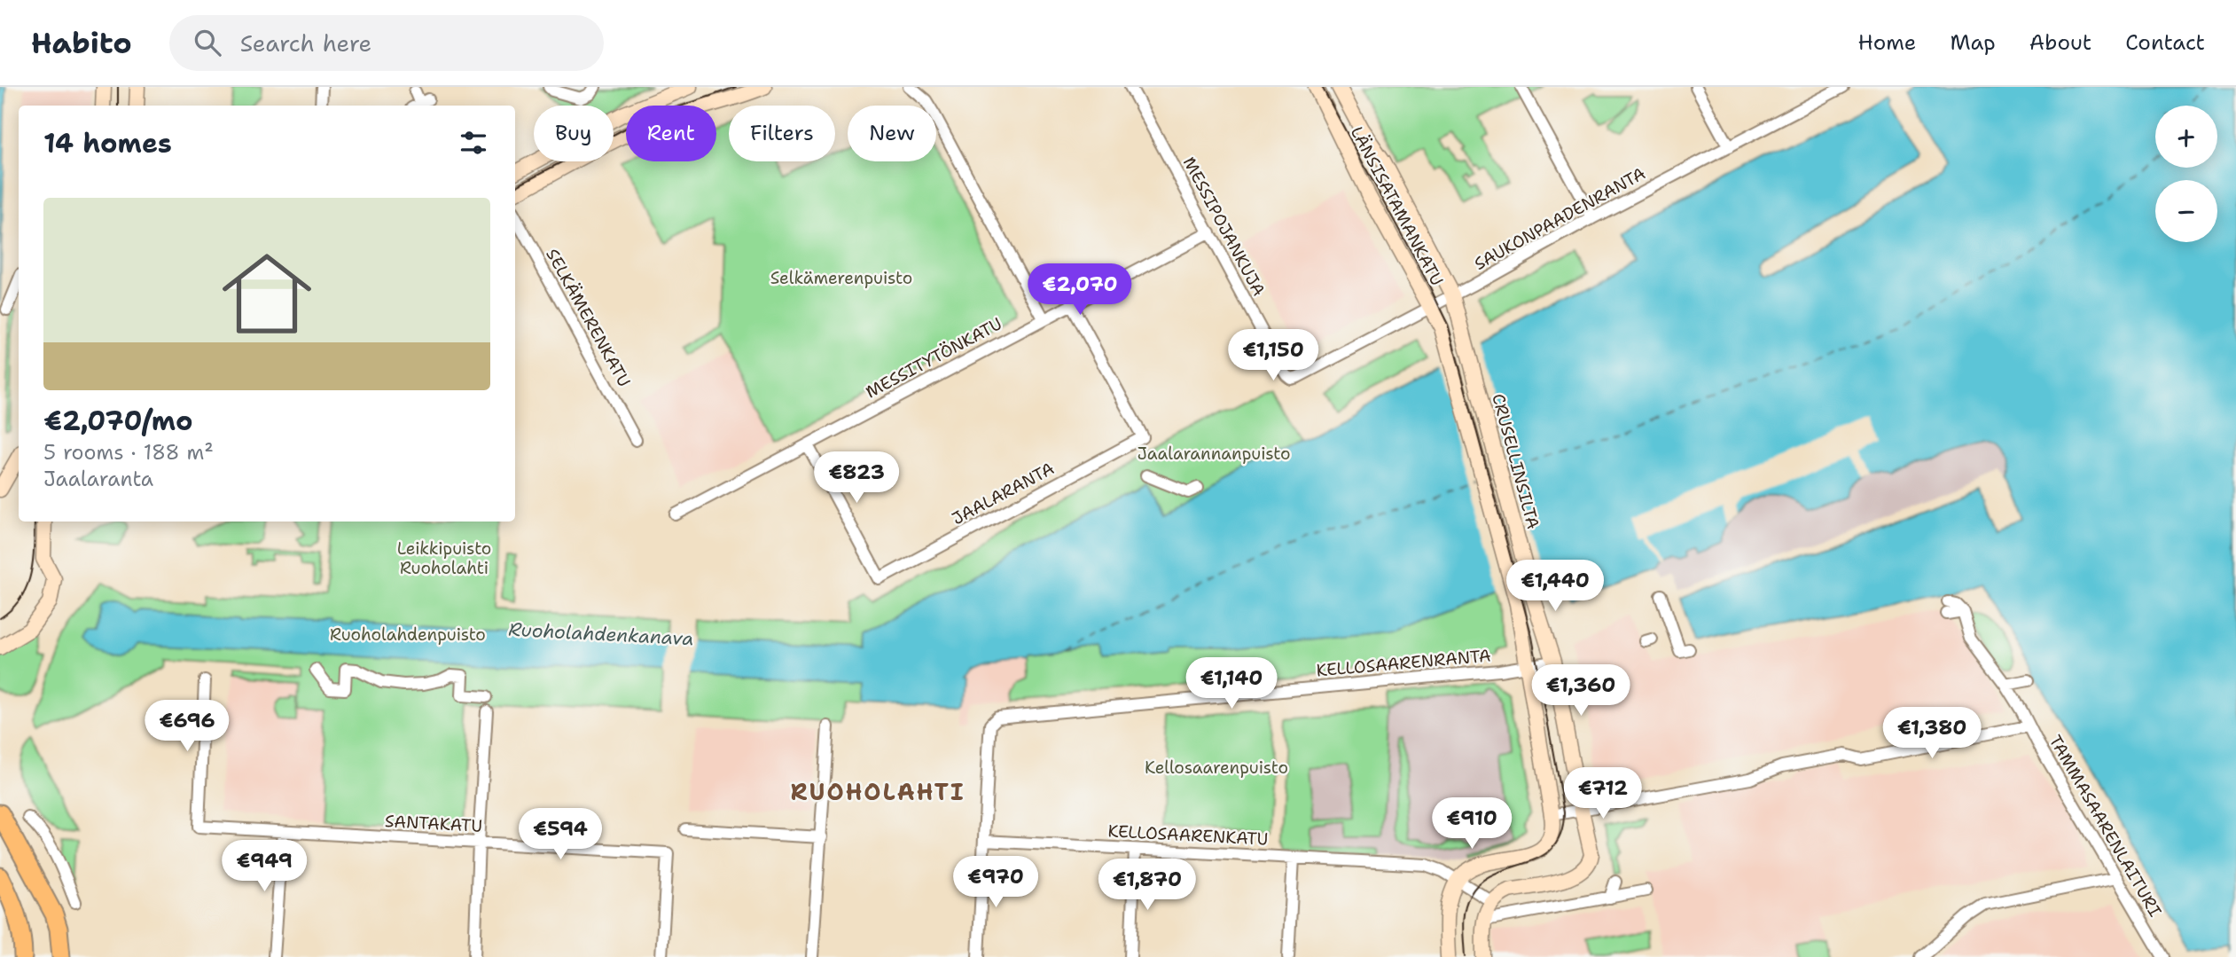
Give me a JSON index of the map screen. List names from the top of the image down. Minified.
{"streets":{"main road":["LÄNSISATAMANKATU","CRUSELLINSILTA"],"street":["SAUKONPAADENRANTA","MESSIPOJANKUJA","SELKÄMERENKATU","MESSITYTÖNKATU","JAALARANTA","KELLOSAARENRANTA","SANTAKATU","TAMMASAARENLAITURI","KELLOSAARENKATU"]},"crossings":[["LÄNSISATAMANKATU","SAUKONPAADENRANTA"],["LÄNSISATAMANKATU","CRUSELLINSILTA"],["LÄNSISATAMANKATU","KELLOSAARENRANTA"],["SAUKONPAADENRANTA","MESSIPOJANKUJA"],["MESSIPOJANKUJA","MESSITYTÖNKATU"],["MESSITYTÖNKATU","JAALARANTA"],["CRUSELLINSILTA","KELLOSAARENRANTA"],["KELLOSAARENRANTA","KELLOSAARENKATU"]],"districts":["RUOHOLAHTI"],"water":["Ruoholahdenkanava"],"parks":["Selkämerenpuisto","Jaalarannanpuisto","Leikkipuisto Ruoholahti","Ruoholahdenpuisto","Kellosaarenpuisto"],"page":{"header":"Habito","search":"Search here","nav":["Home","Map","About","Contact"],"map_buttons":["+","−"],"chip":["Buy","Rent","Filters","New"],"heading":"14 homes","list":[{"name":"€2,070/mo","note":"5 rooms · 188 m² · Jaalaranta"}],"price":["€2,070","€1,150","€823","€1,440","€1,140","€1,360","€696","€1,380","€712","€910","€594","€949","€970","€1,870"]}}
